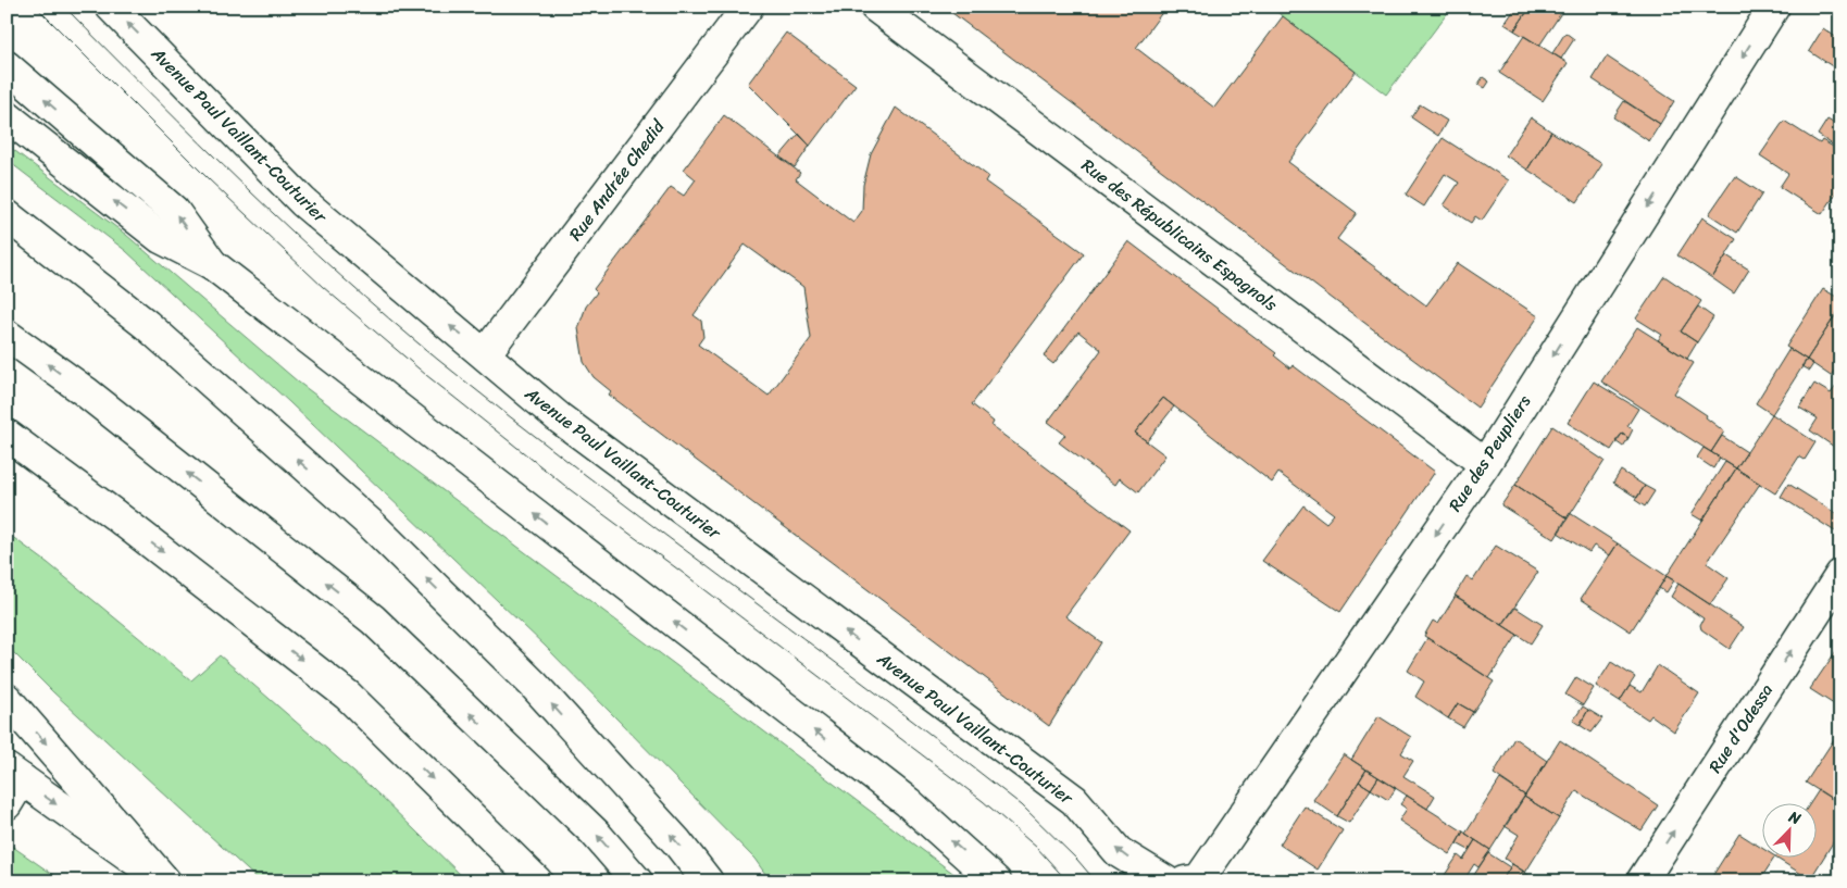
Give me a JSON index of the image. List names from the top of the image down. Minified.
{"streets":{"main road":["Avenue Paul Vaillant-Couturier","Rue Andrée Chedid","Rue des Républicains Espagnols","Rue des Peupliers","Rue d'Odessa"]},"crossings":[["Avenue Paul Vaillant-Couturier","Rue Andrée Chedid"],["Rue des Républicains Espagnols","Rue des Peupliers"]],"one_way":["Rue des Peupliers","Rue d'Odessa"],"north":"top right"}
